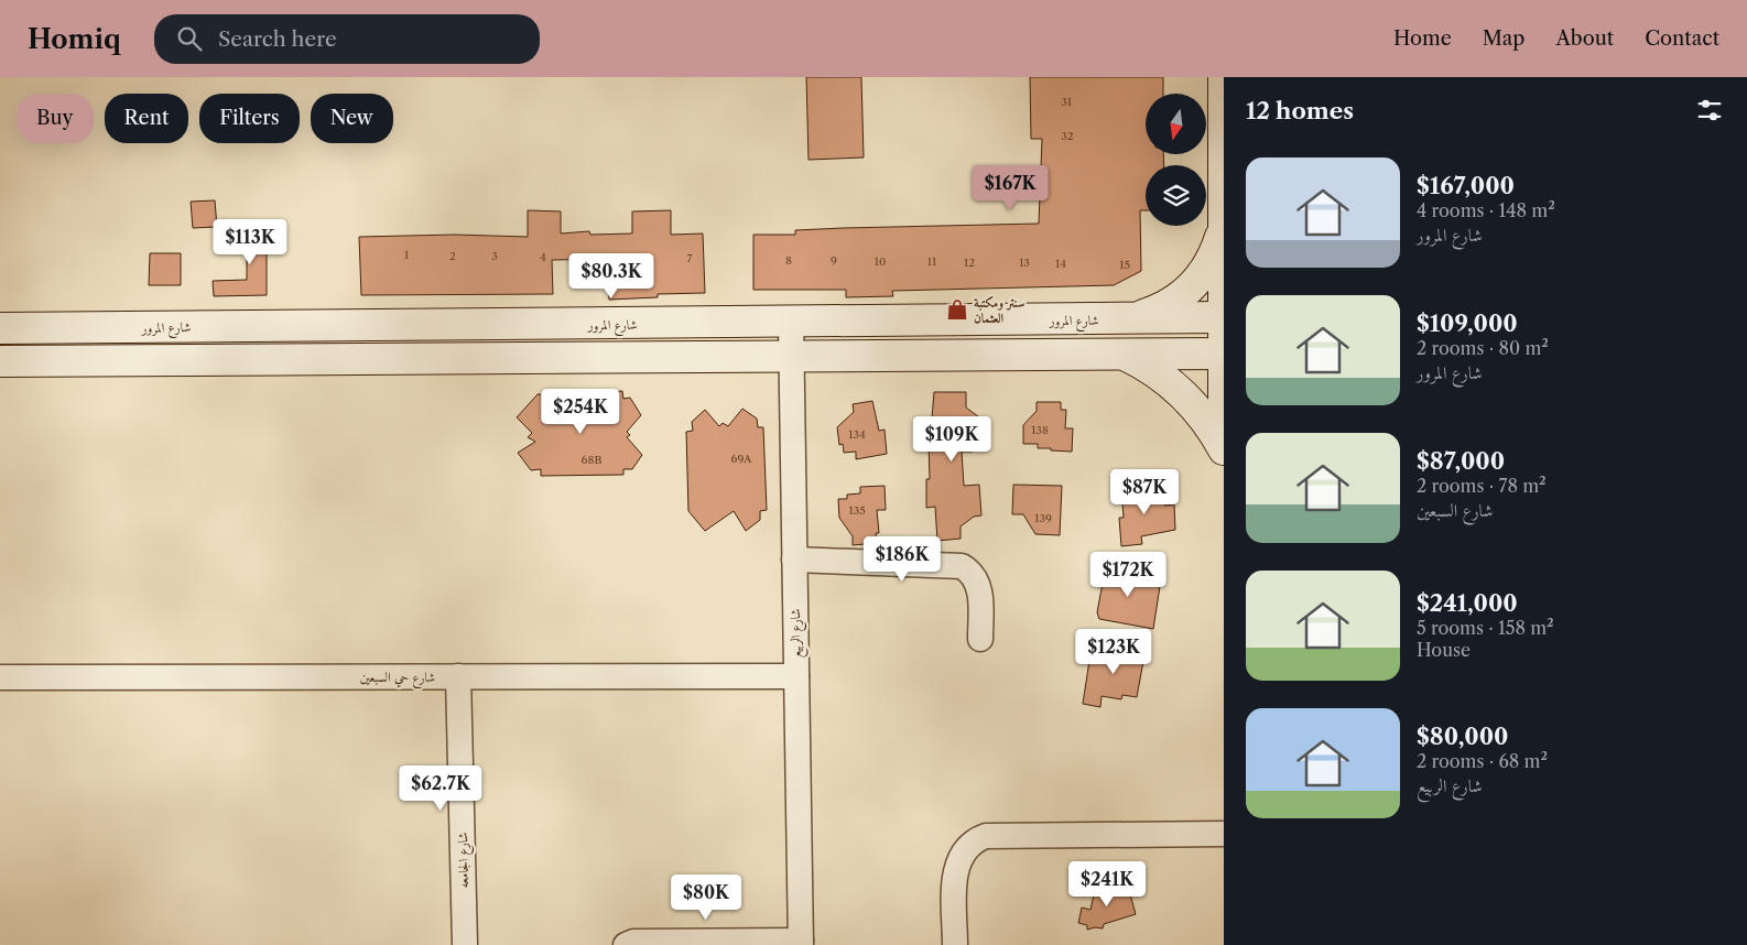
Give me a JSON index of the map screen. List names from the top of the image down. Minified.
{"streets":{"street":["شارع المرور","شارع الربيع","شارع حي السبعين","شارع الجامعه"]},"crossings":[["شارع المرور","شارع الربيع"],["شارع الربيع","شارع حي السبعين"],["شارع حي السبعين","شارع الجامعه"]],"places":{"shop":["سنتر ومكتبة العثمان"]},"house_numbers":["31","32","1","2","3","4","7","8","9","10","11","12","13","14","15","138","134","69A","68B","135","139"],"north":"bottom","page":{"header":"Homiq","search":"Search here","nav":["Home","Map","About","Contact"],"heading":"12 homes","chip":["Buy","Rent","Filters","New"],"list":[{"name":"$167,000","note":"4 rooms · 148 m² · شارع المرور"},{"name":"$109,000","note":"2 rooms · 80 m² · شارع المرور"},{"name":"$87,000","note":"2 rooms · 78 m² · شارع السبعين"},{"name":"$241,000","note":"5 rooms · 158 m² · House"},{"name":"$80,000","note":"2 rooms · 68 m² · شارع الربيع"}],"price":["$167K","$113K","$80.3K","$254K","$109K","$87K","$186K","$172K","$123K","$62.7K","$241K","$80K"]}}
